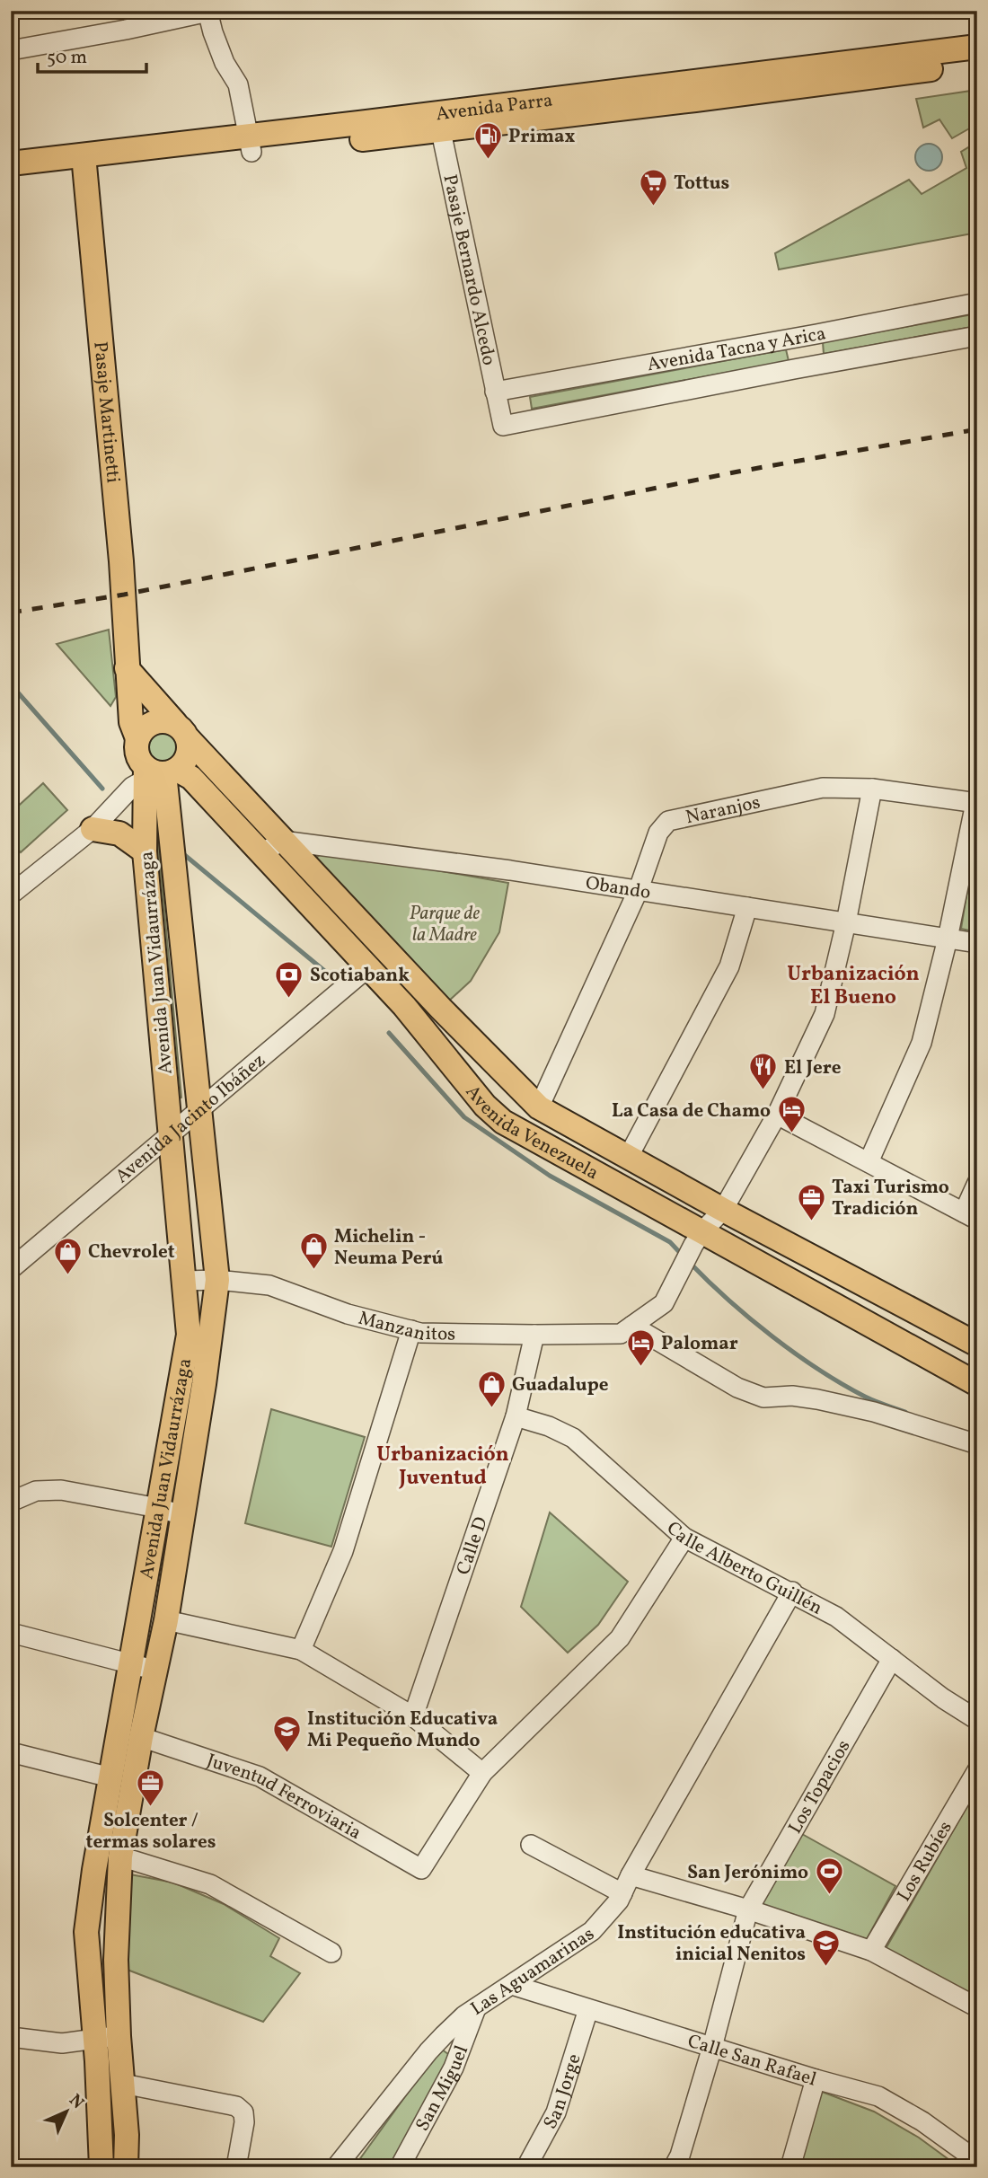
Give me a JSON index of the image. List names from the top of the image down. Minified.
{"streets":{"main road":["Avenida Parra","Pasaje Martinetti","Avenida Juan Vidaurrázaga","Avenida Venezuela"],"street":["Pasaje Bernardo Alcedo","Avenida Tacna y Arica","Naranjos","Obando","Avenida Jacinto Ibáñez","Manzanitos","Calle D","Calle Alberto Guillén","Los Topacios","Juventud Ferroviaria","Los Rubíes","Las Aguamarinas","Calle San Rafael","San Miguel","San Jorge"]},"crossings":[["Avenida Parra","Pasaje Bernardo Alcedo"],["Avenida Parra","Pasaje Martinetti"],["Pasaje Bernardo Alcedo","Avenida Tacna y Arica"],["Pasaje Martinetti","Avenida Juan Vidaurrázaga"],["Pasaje Martinetti","Avenida Venezuela"],["Naranjos","Obando"],["Naranjos","Avenida Venezuela"],["Naranjos","Manzanitos"],["Obando","Avenida Venezuela"],["Obando","Manzanitos"],["Avenida Juan Vidaurrázaga","Avenida Jacinto Ibáñez"],["Avenida Juan Vidaurrázaga","Avenida Venezuela"],["Avenida Juan Vidaurrázaga","Manzanitos"],["Avenida Juan Vidaurrázaga","Juventud Ferroviaria"],["Avenida Jacinto Ibáñez","Avenida Venezuela"],["Avenida Venezuela","Manzanitos"],["Manzanitos","Calle D"],["Calle D","Calle Alberto Guillén"],["Calle Alberto Guillén","Los Topacios"],["Calle Alberto Guillén","Las Aguamarinas"],["Los Topacios","Calle San Rafael"],["Las Aguamarinas","Calle San Rafael"],["Las Aguamarinas","San Miguel"],["Calle San Rafael","San Jorge"]],"districts":["Urbanización El Bueno","Urbanización Juventud"],"parks":["Parque de la Madre"],"places":{"fuel station":["Primax"],"supermarket":["Tottus"],"bank":["Scotiabank"],"restaurant":["El Jere"],"hotel":["La Casa de Chamo","Palomar"],"office":["Taxi Turismo Tradición","Solcenter / termas solares"],"shop":["Michelin - Neuma Perú","Chevrolet","Guadalupe"],"school or university":["Institución Educativa Mi Pequeño Mundo","Institución educativa inicial Nenitos"],"sports":["San Jerónimo"]},"scale_bar":"50 m","north":"top right"}
